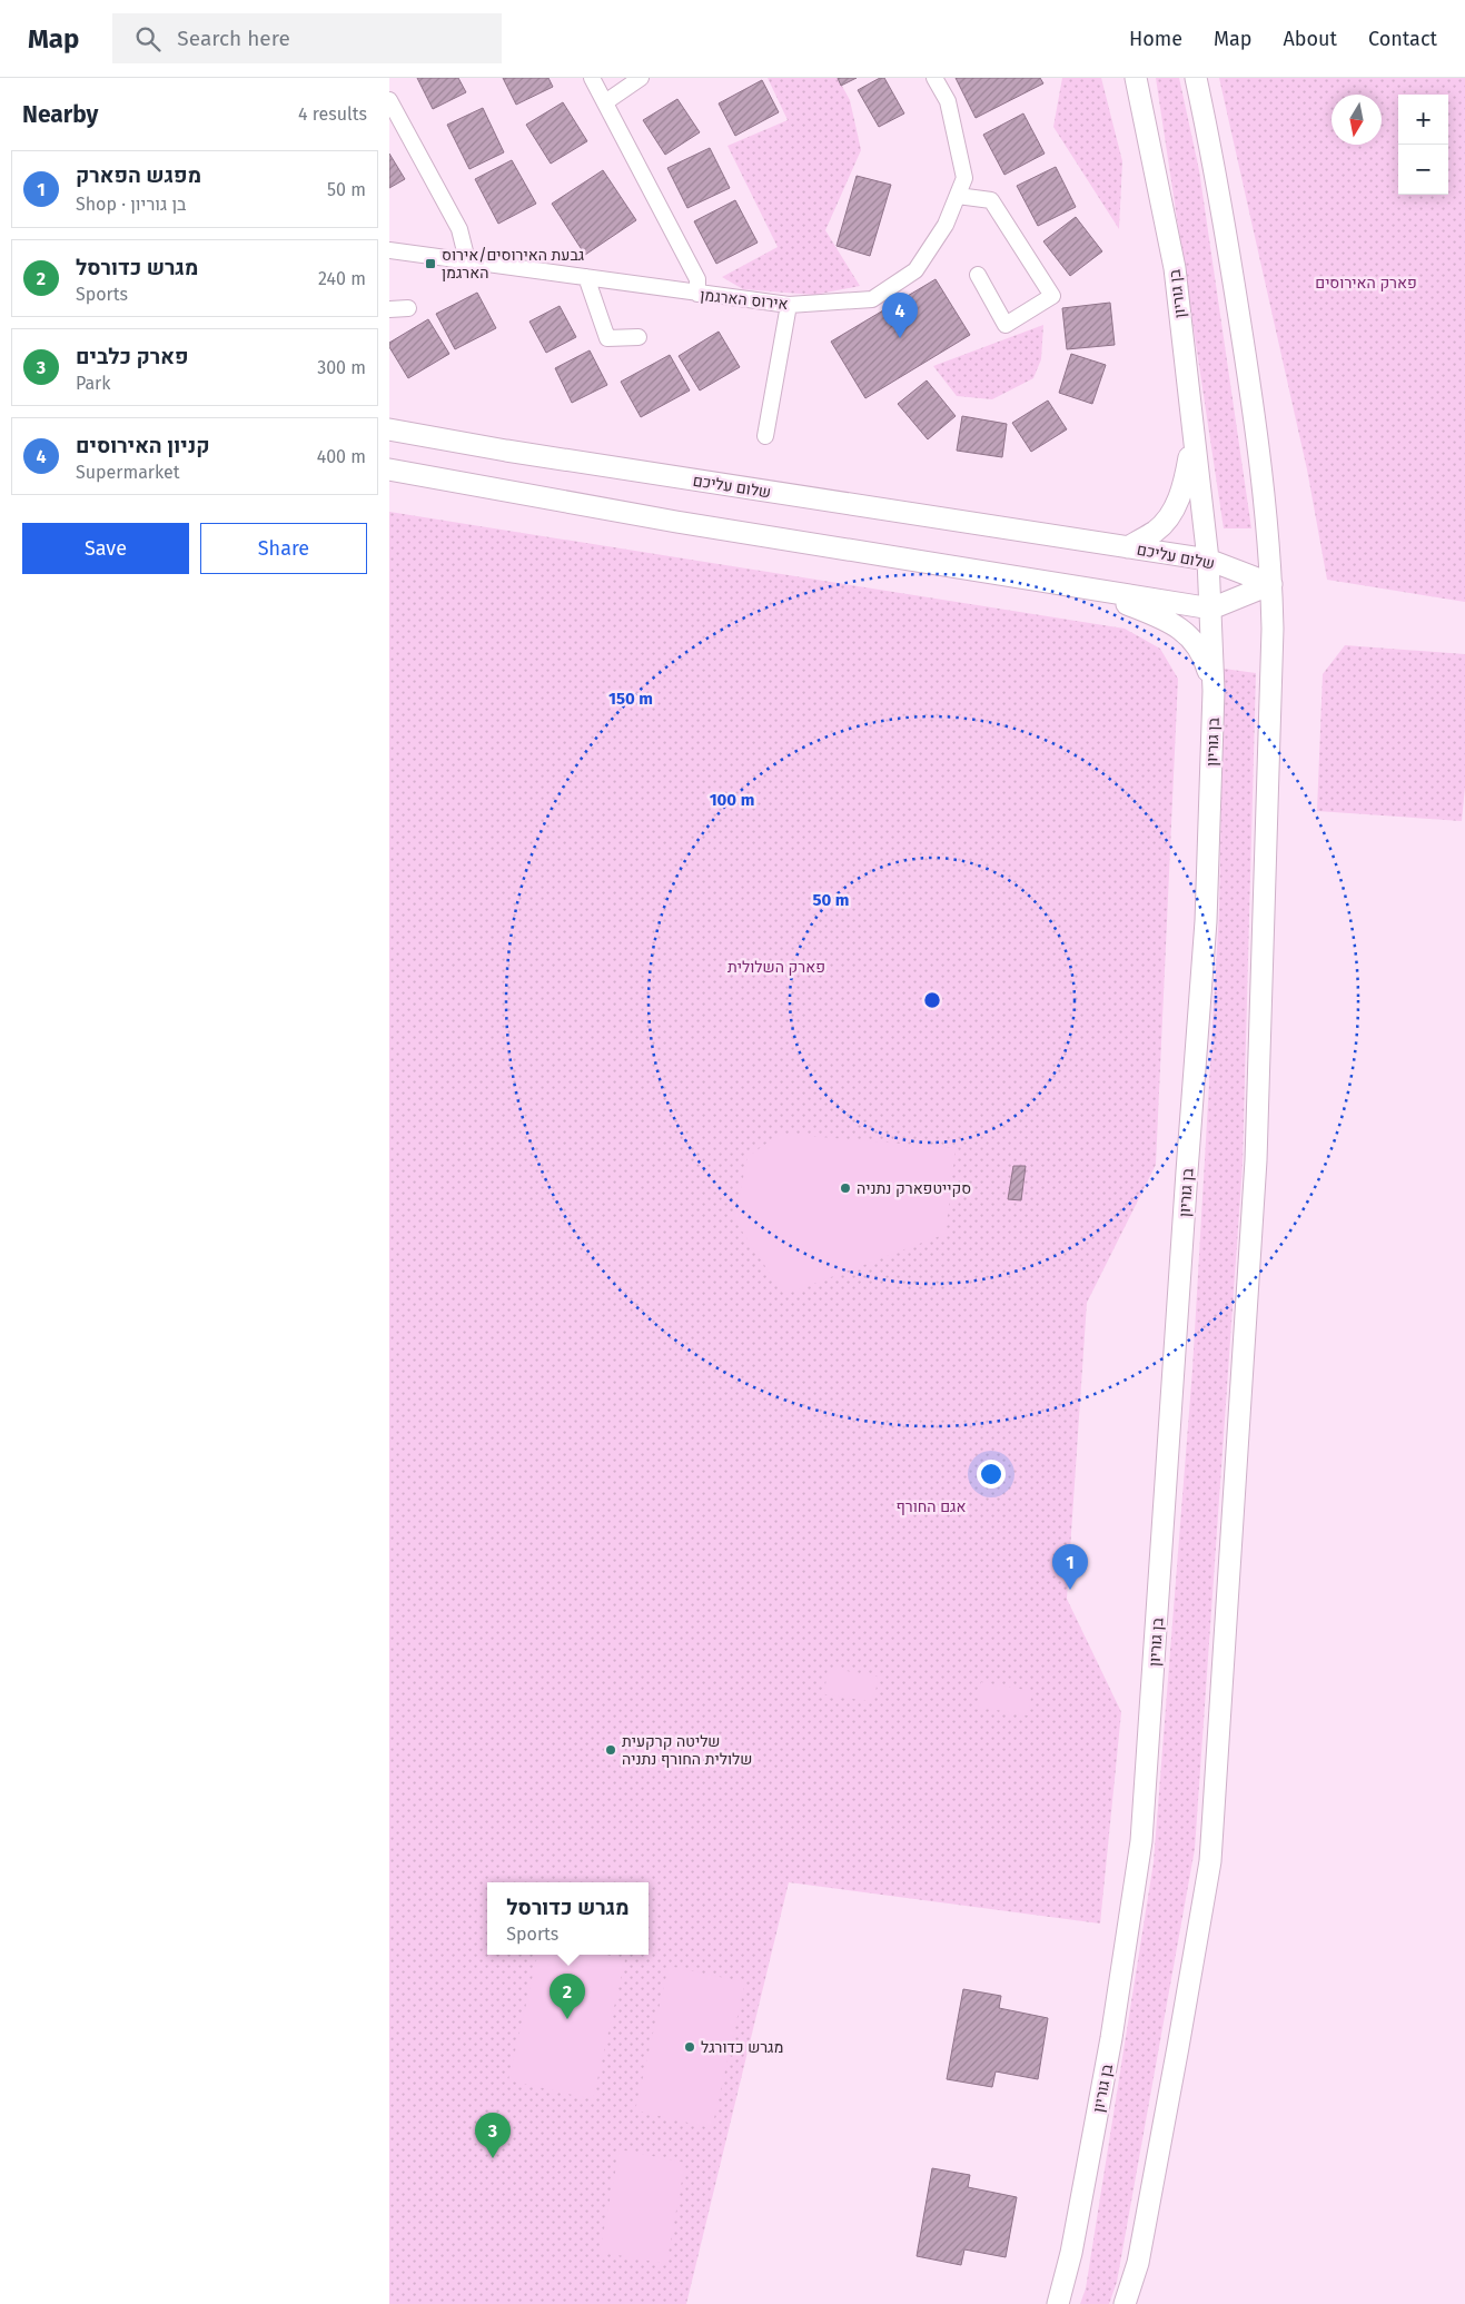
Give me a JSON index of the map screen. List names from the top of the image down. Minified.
{"streets":{"main road":["בן גוריון","שלום עליכם"],"street":["אירוס הארגמן"]},"crossings":[["בן גוריון","שלום עליכם"]],"parks":["פארק האירוסים","פארק השלולית","אגם החורף"],"places":{"transit":["גבעת האירוסים/אירוס הארגמן"],"other":["סקייטפארק נתניה","שליטה קרקעית שלולית החורף נתניה","מגרש כדורגל"]},"north":"bottom","page":{"header":"Map","search":"Search here","nav":["Home","Map","About","Contact"],"heading":["Nearby","4 results"],"map_buttons":["+","−"],"list":[{"mark":"1","name":"מפגש הפארק","note":"Shop · בן גוריון","value":"50 m"},{"mark":"2","name":"מגרש כדורסל","note":"Sports","value":"240 m"},{"mark":"3","name":"פארק כלבים","note":"Park","value":"300 m"},{"mark":"4","name":"קניון האירוסים","note":"Supermarket","value":"400 m"}],"pins":["4","1","2","3"],"buttons":["Save","Share"],"popup":["מגרש כדורסל","Sports"]},"rings":["150 m","100 m","50 m"]}
